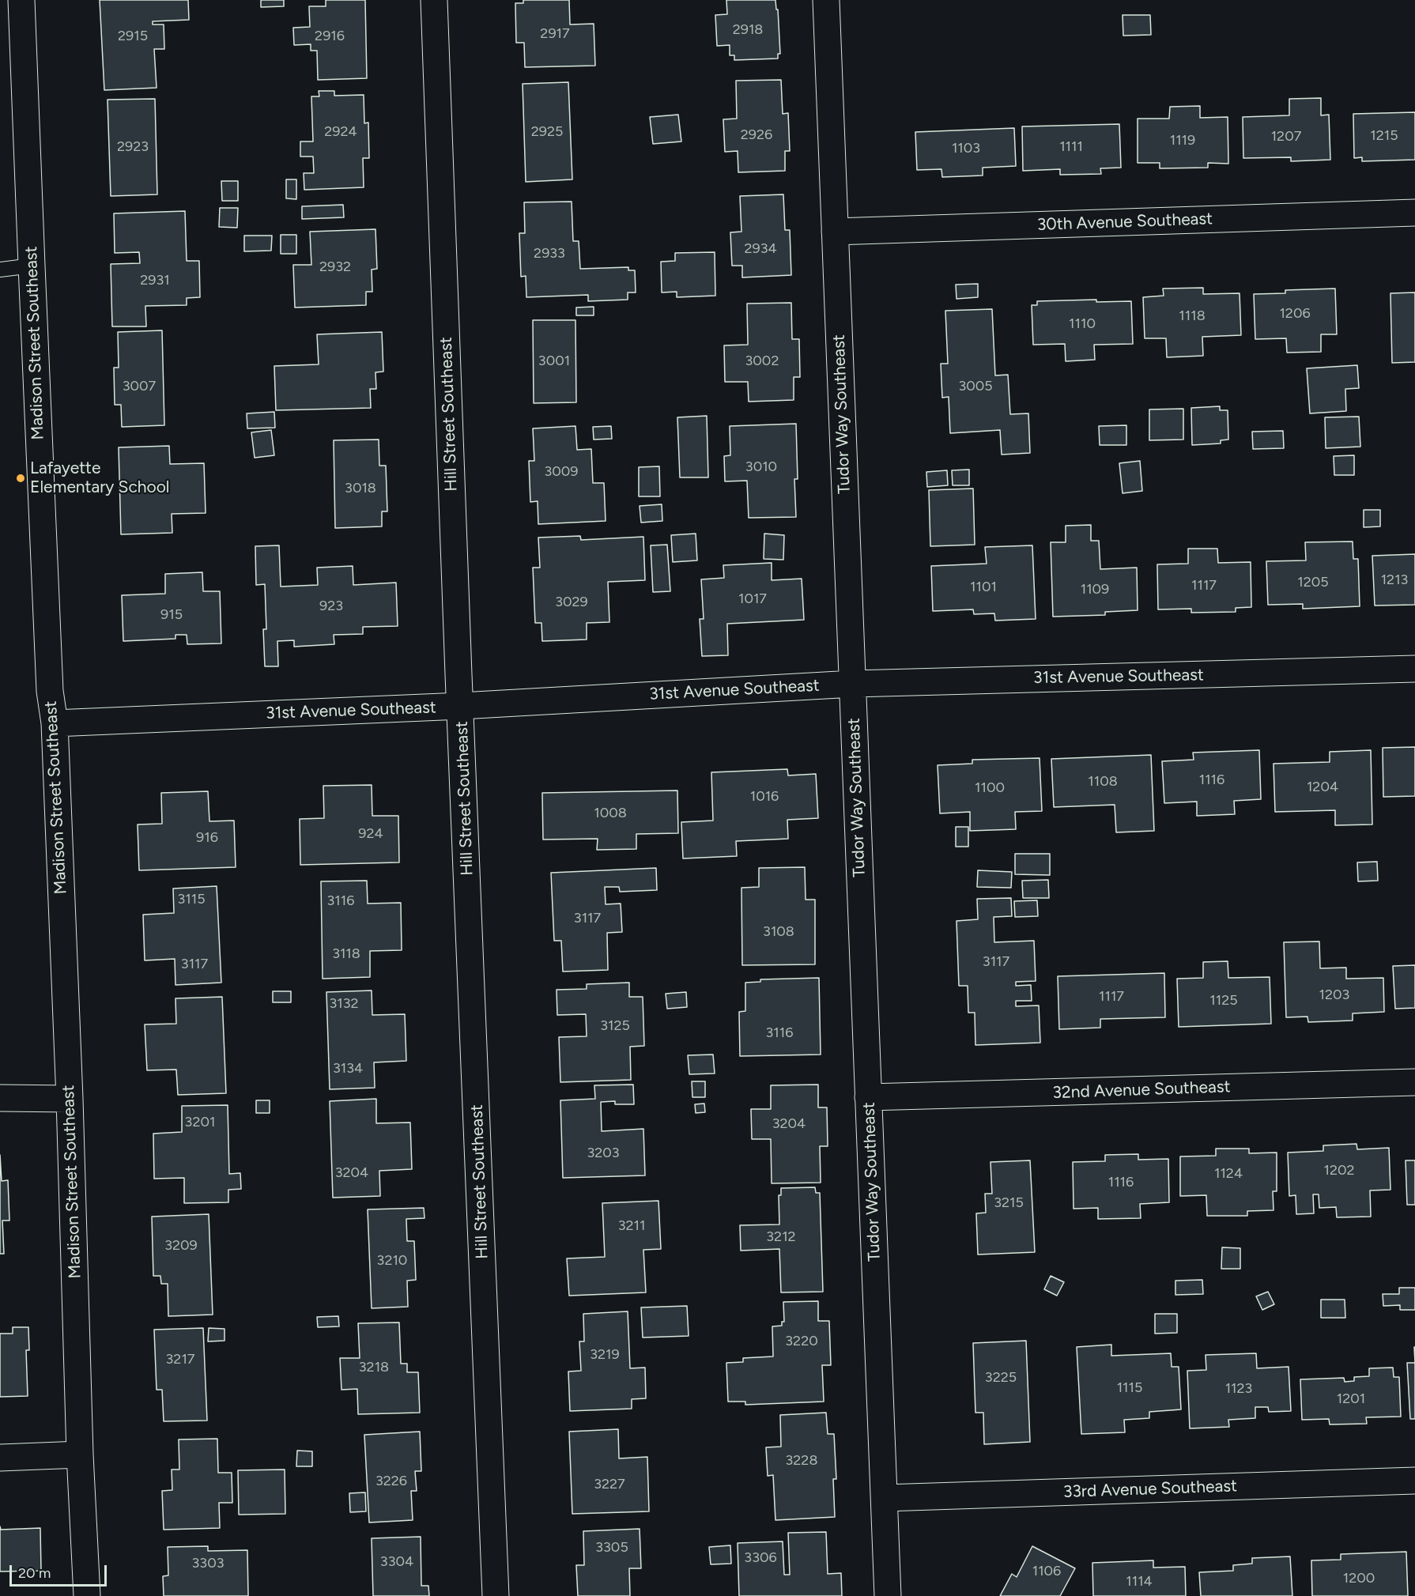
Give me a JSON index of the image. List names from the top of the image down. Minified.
{"streets":{"street":["30th Avenue Southeast","Madison Street Southeast","Hill Street Southeast","Tudor Way Southeast","31st Avenue Southeast","32nd Avenue Southeast","33rd Avenue Southeast"]},"crossings":[["30th Avenue Southeast","Tudor Way Southeast"],["Madison Street Southeast","31st Avenue Southeast"],["Hill Street Southeast","31st Avenue Southeast"],["Tudor Way Southeast","31st Avenue Southeast"],["Tudor Way Southeast","32nd Avenue Southeast"],["Tudor Way Southeast","33rd Avenue Southeast"]],"places":["Lafayette Elementary School"],"house_numbers":["2918","2917","2915","2916","2924","2925","2926","1215","1207","1119","2923","1111","1103","2934","2933","2932","2931","1206","1118","1110","3001","3002","3007","3005","3010","3009","3018","1213","1205","1117","1101","1109","1017","3029","923","915","1116","1108","1204","1100","1016","1008","924","916","3115","3116","3117","3108","3118","3117","3117","1203","1117","1125","3132","3125","3116","3134","3201","3204","3203","1202","3204","1124","1116","3215","3211","3212","3209","3210","3220","3219","3217","3218","3225","1115","1123","1201","3228","3226","3227","3305","3306","3304","3303","1106","1200","1114"],"scale_bar":"20 m"}
